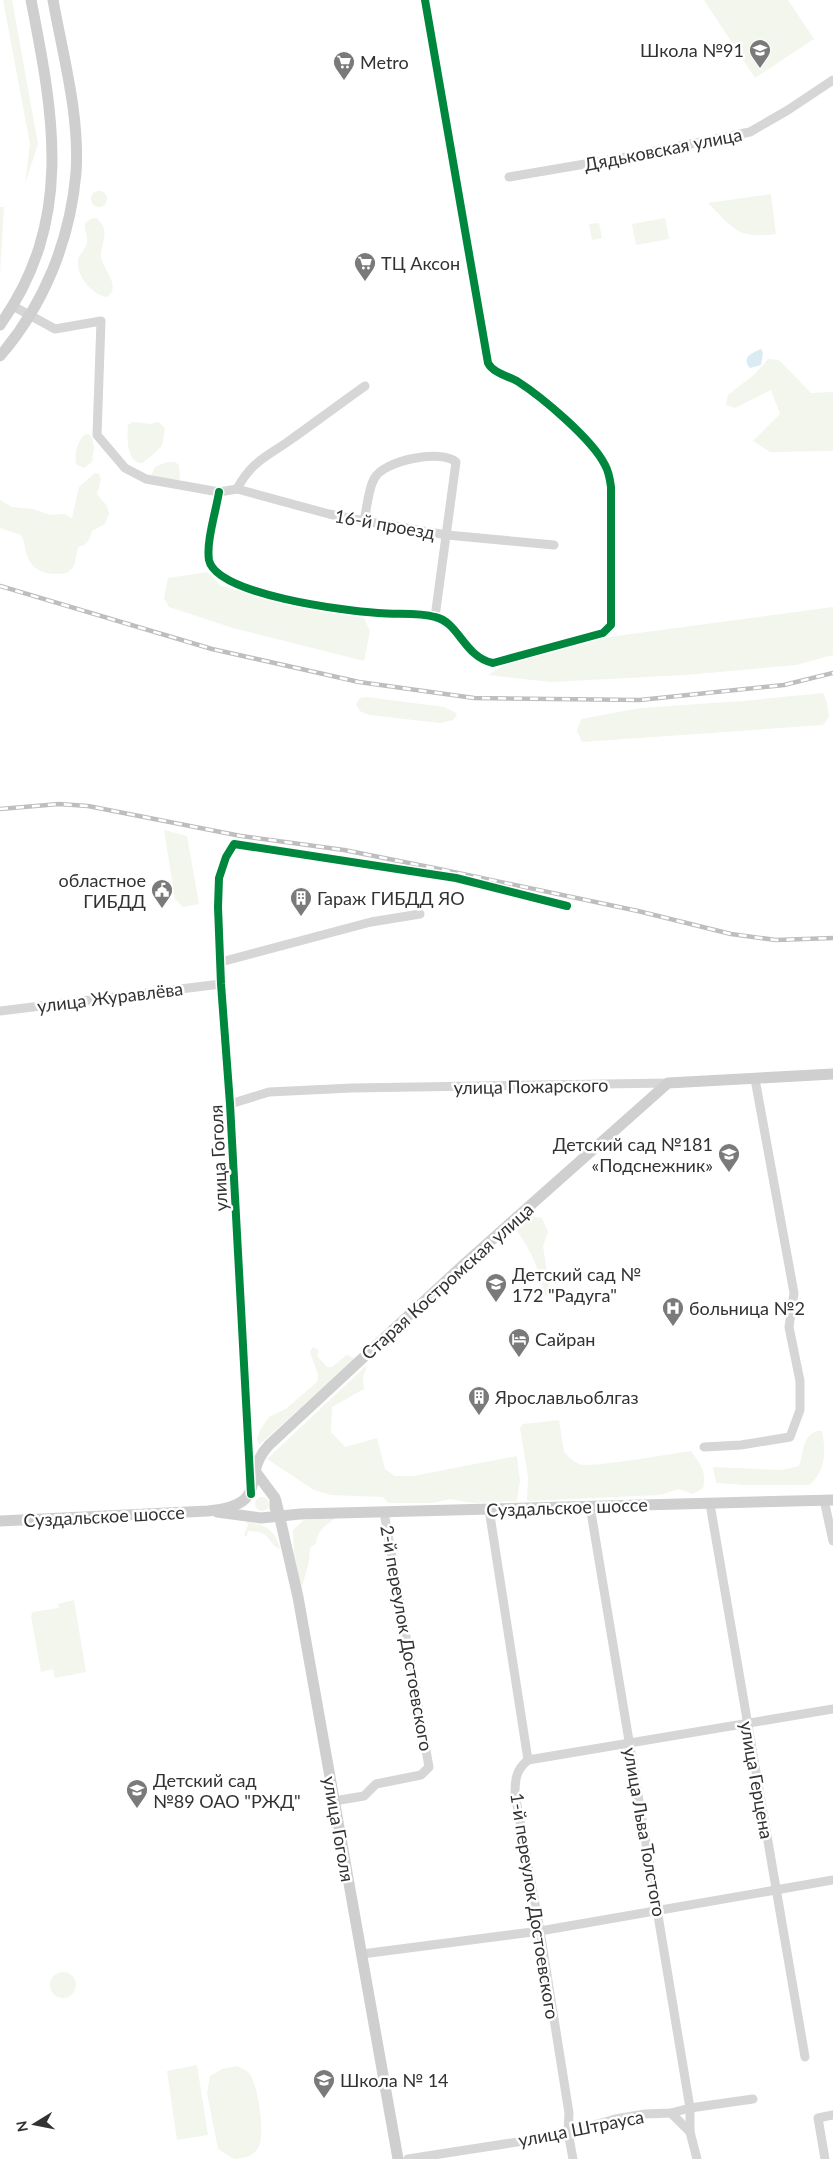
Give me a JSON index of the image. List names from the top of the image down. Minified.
{"streets":{"main road":["улица Пожарского","улица Гоголя","Старая Костромская улица","Суздальское шоссе"],"street":["Дядьковская улица","16-й проезд","улица Журавлёва","2-й переулок Достоевского","улица Герцена","улица Льва Толстого","1-й переулок Достоевского","улица Штрауса"]},"crossings":[["улица Журавлёва","улица Гоголя"],["улица Пожарского","улица Гоголя"],["улица Пожарского","Старая Костромская улица"],["улица Гоголя","Старая Костромская улица"],["улица Гоголя","Суздальское шоссе"],["улица Гоголя","2-й переулок Достоевского"],["Старая Костромская улица","Суздальское шоссе"],["Суздальское шоссе","2-й переулок Достоевского"],["Суздальское шоссе","улица Герцена"],["Суздальское шоссе","улица Льва Толстого"],["улица Льва Толстого","улица Штрауса"],["1-й переулок Достоевского","улица Штрауса"]],"places":{"school or university":["Школа №91","Детский сад №181 «Подснежник»","Детский сад № 172 \"Радуга\"","Детский сад №89 ОАО \"РЖД\"","Школа № 14"],"supermarket":["Metro","ТЦ Аксон"],"public building":["областное ГИБДД"],"building":["Гараж ГИБДД ЯО","Ярославльоблгаз"],"hospital":["больница №2"],"hotel":["Сайран"]},"north":"left"}
